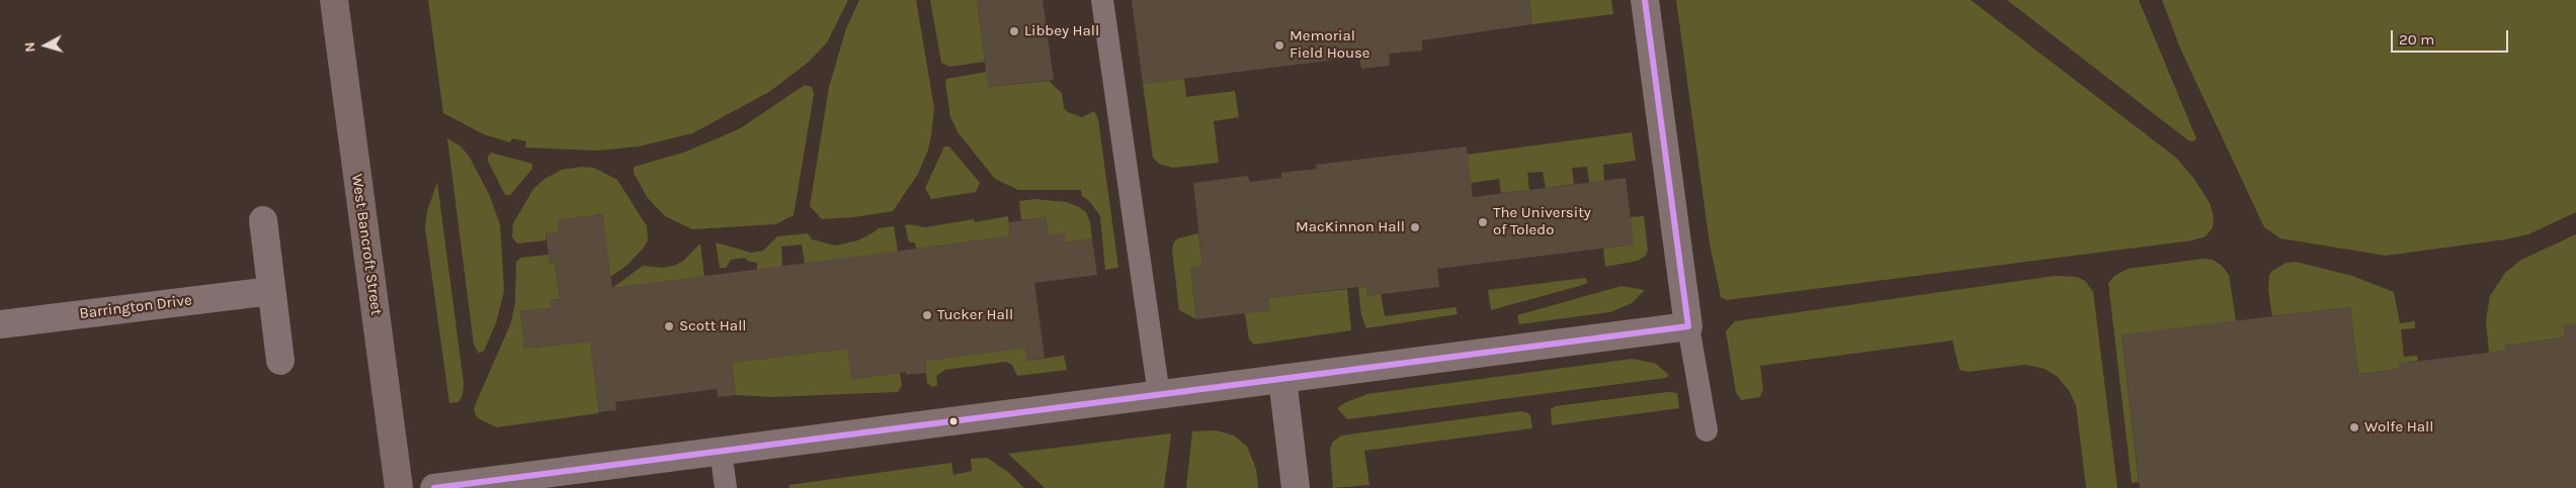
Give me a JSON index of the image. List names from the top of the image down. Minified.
{"streets":{"main road":["West Bancroft Street"],"street":["Barrington Drive"]},"places":["Libbey Hall","Memorial Field House","The University of Toledo","MacKinnon Hall","Tucker Hall","Scott Hall","Wolfe Hall"],"scale_bar":"20 m","north":"left"}
